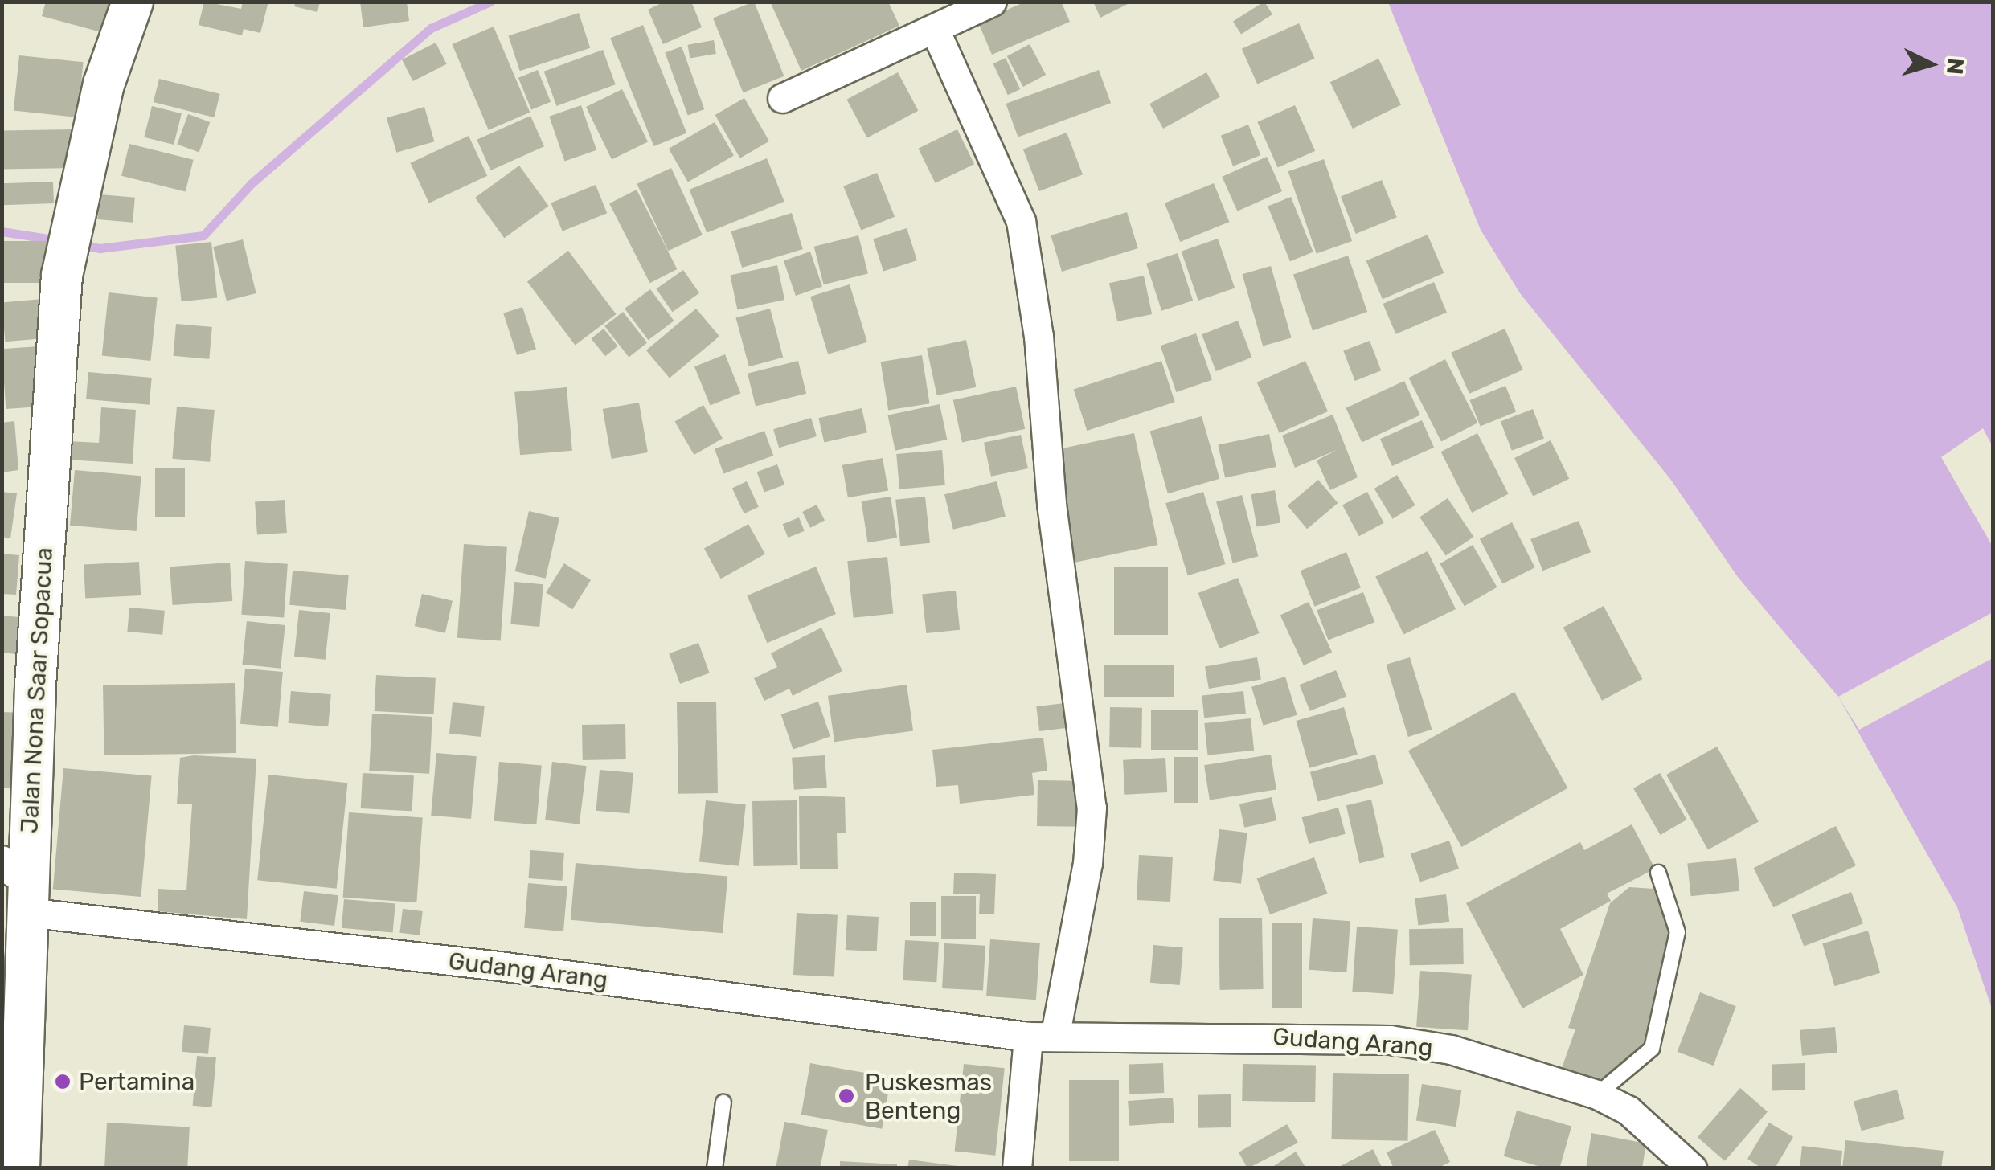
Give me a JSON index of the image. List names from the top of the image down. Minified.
{"streets":{"main road":["Jalan Nona Saar Sopacua"],"street":["Gudang Arang"]},"crossings":[["Jalan Nona Saar Sopacua","Gudang Arang"]],"places":["Pertamina","Puskesmas Benteng"],"north":"right"}
